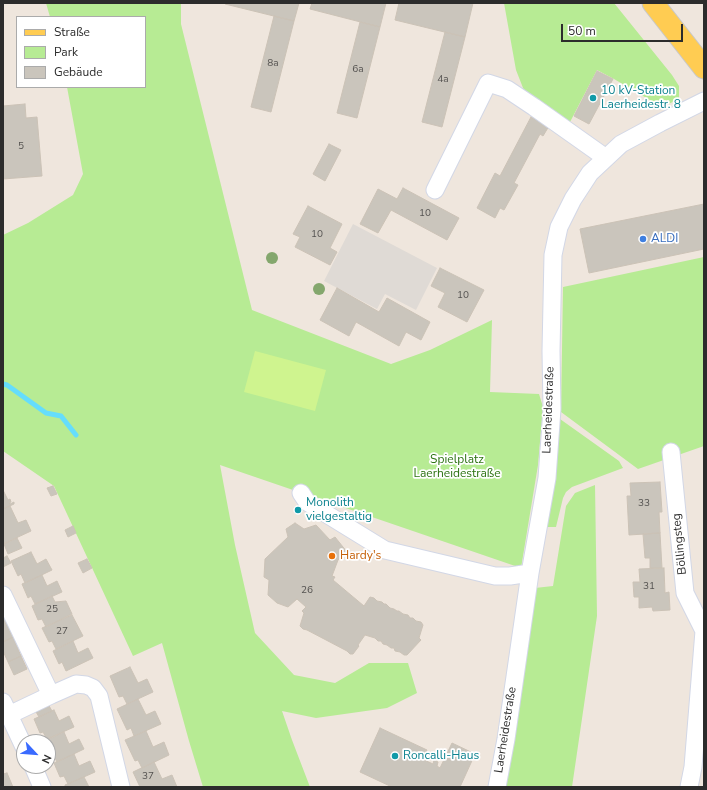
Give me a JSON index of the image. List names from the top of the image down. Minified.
{"streets":{"street":["Laerheidestraße","Böllingsteg"]},"parks":["Spielplatz Laerheidestraße"],"places":["10 kV-Station Laerheidestr. 8","ALDI","Monolith vielgestaltig","Hardy's","Roncalli-Haus"],"house_numbers":["8a","6a","4a","5","10","10","10","33","31","26","25","27","37"],"legend":["Straße","Park","Gebäude"],"scale_bar":"50 m","north":"bottom right"}
